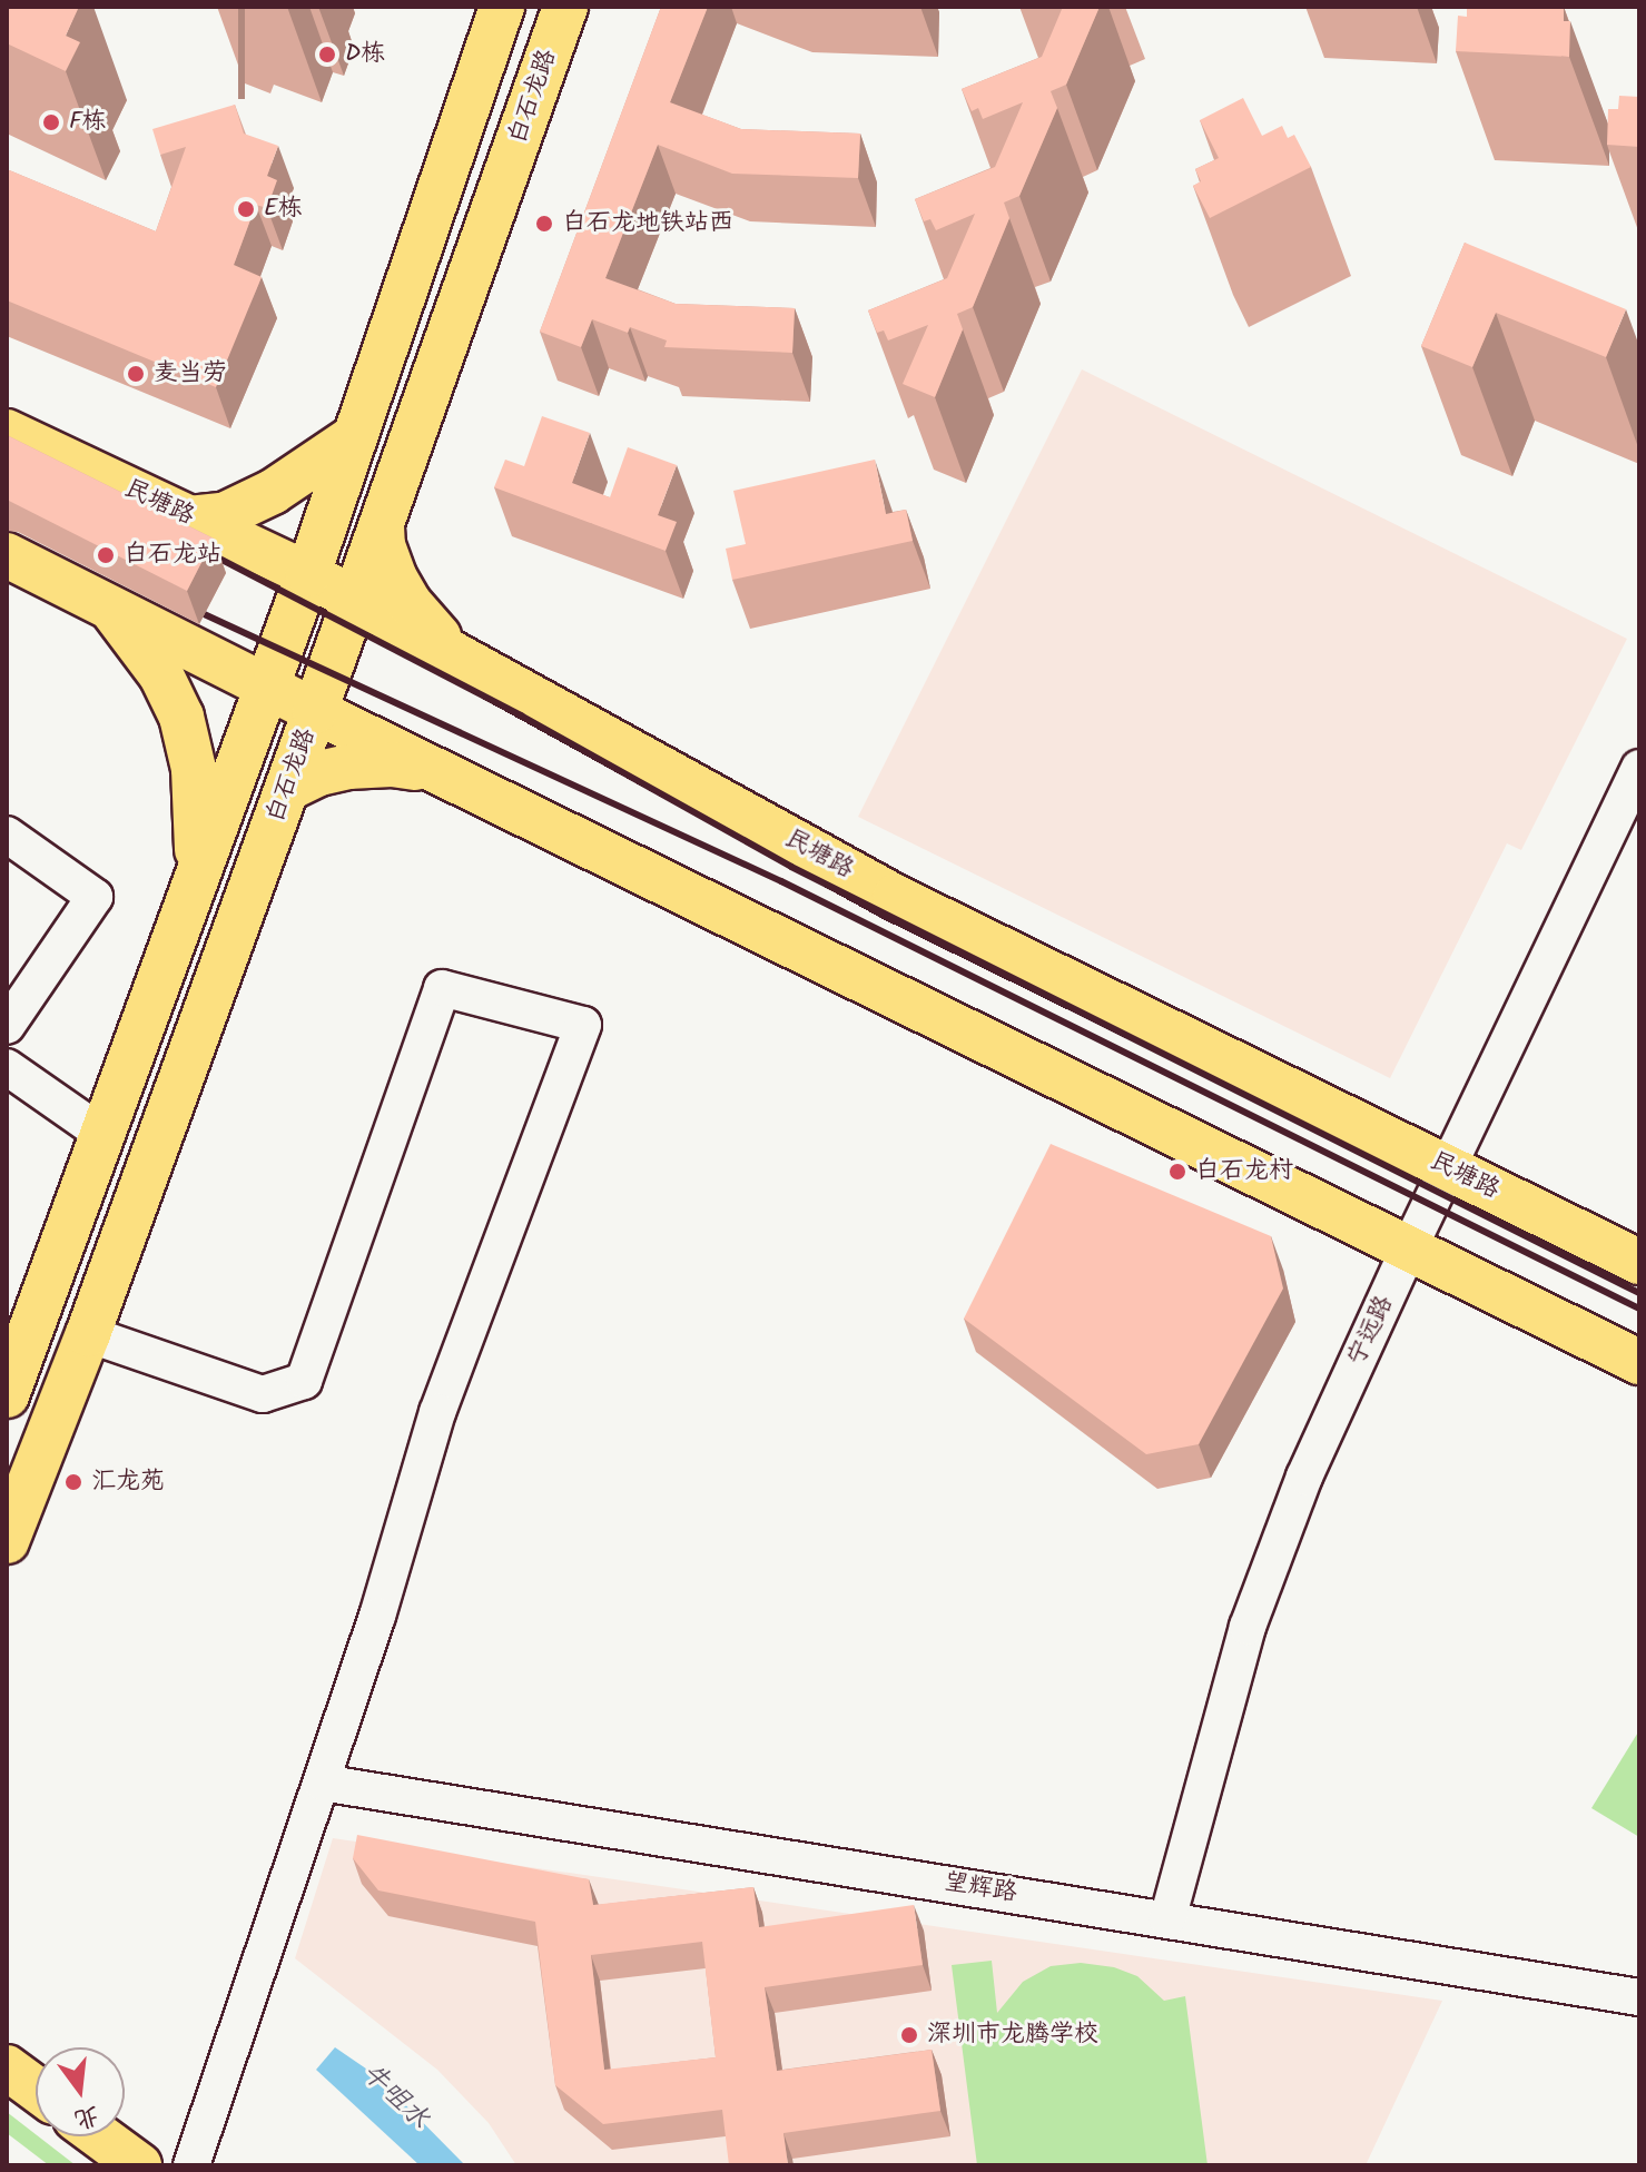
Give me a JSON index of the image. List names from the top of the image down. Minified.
{"streets":{"main road":["白石龙路","民塘路"],"street":["宁远路","望辉路"]},"crossings":[["白石龙路","民塘路"],["民塘路","宁远路"],["宁远路","望辉路"]],"water":["牛咀水"],"places":["D栋","F栋","E栋","白石龙地铁站西","麦当劳","白石龙站","白石龙村","汇龙苑","深圳市龙腾学校"],"north":"bottom"}
